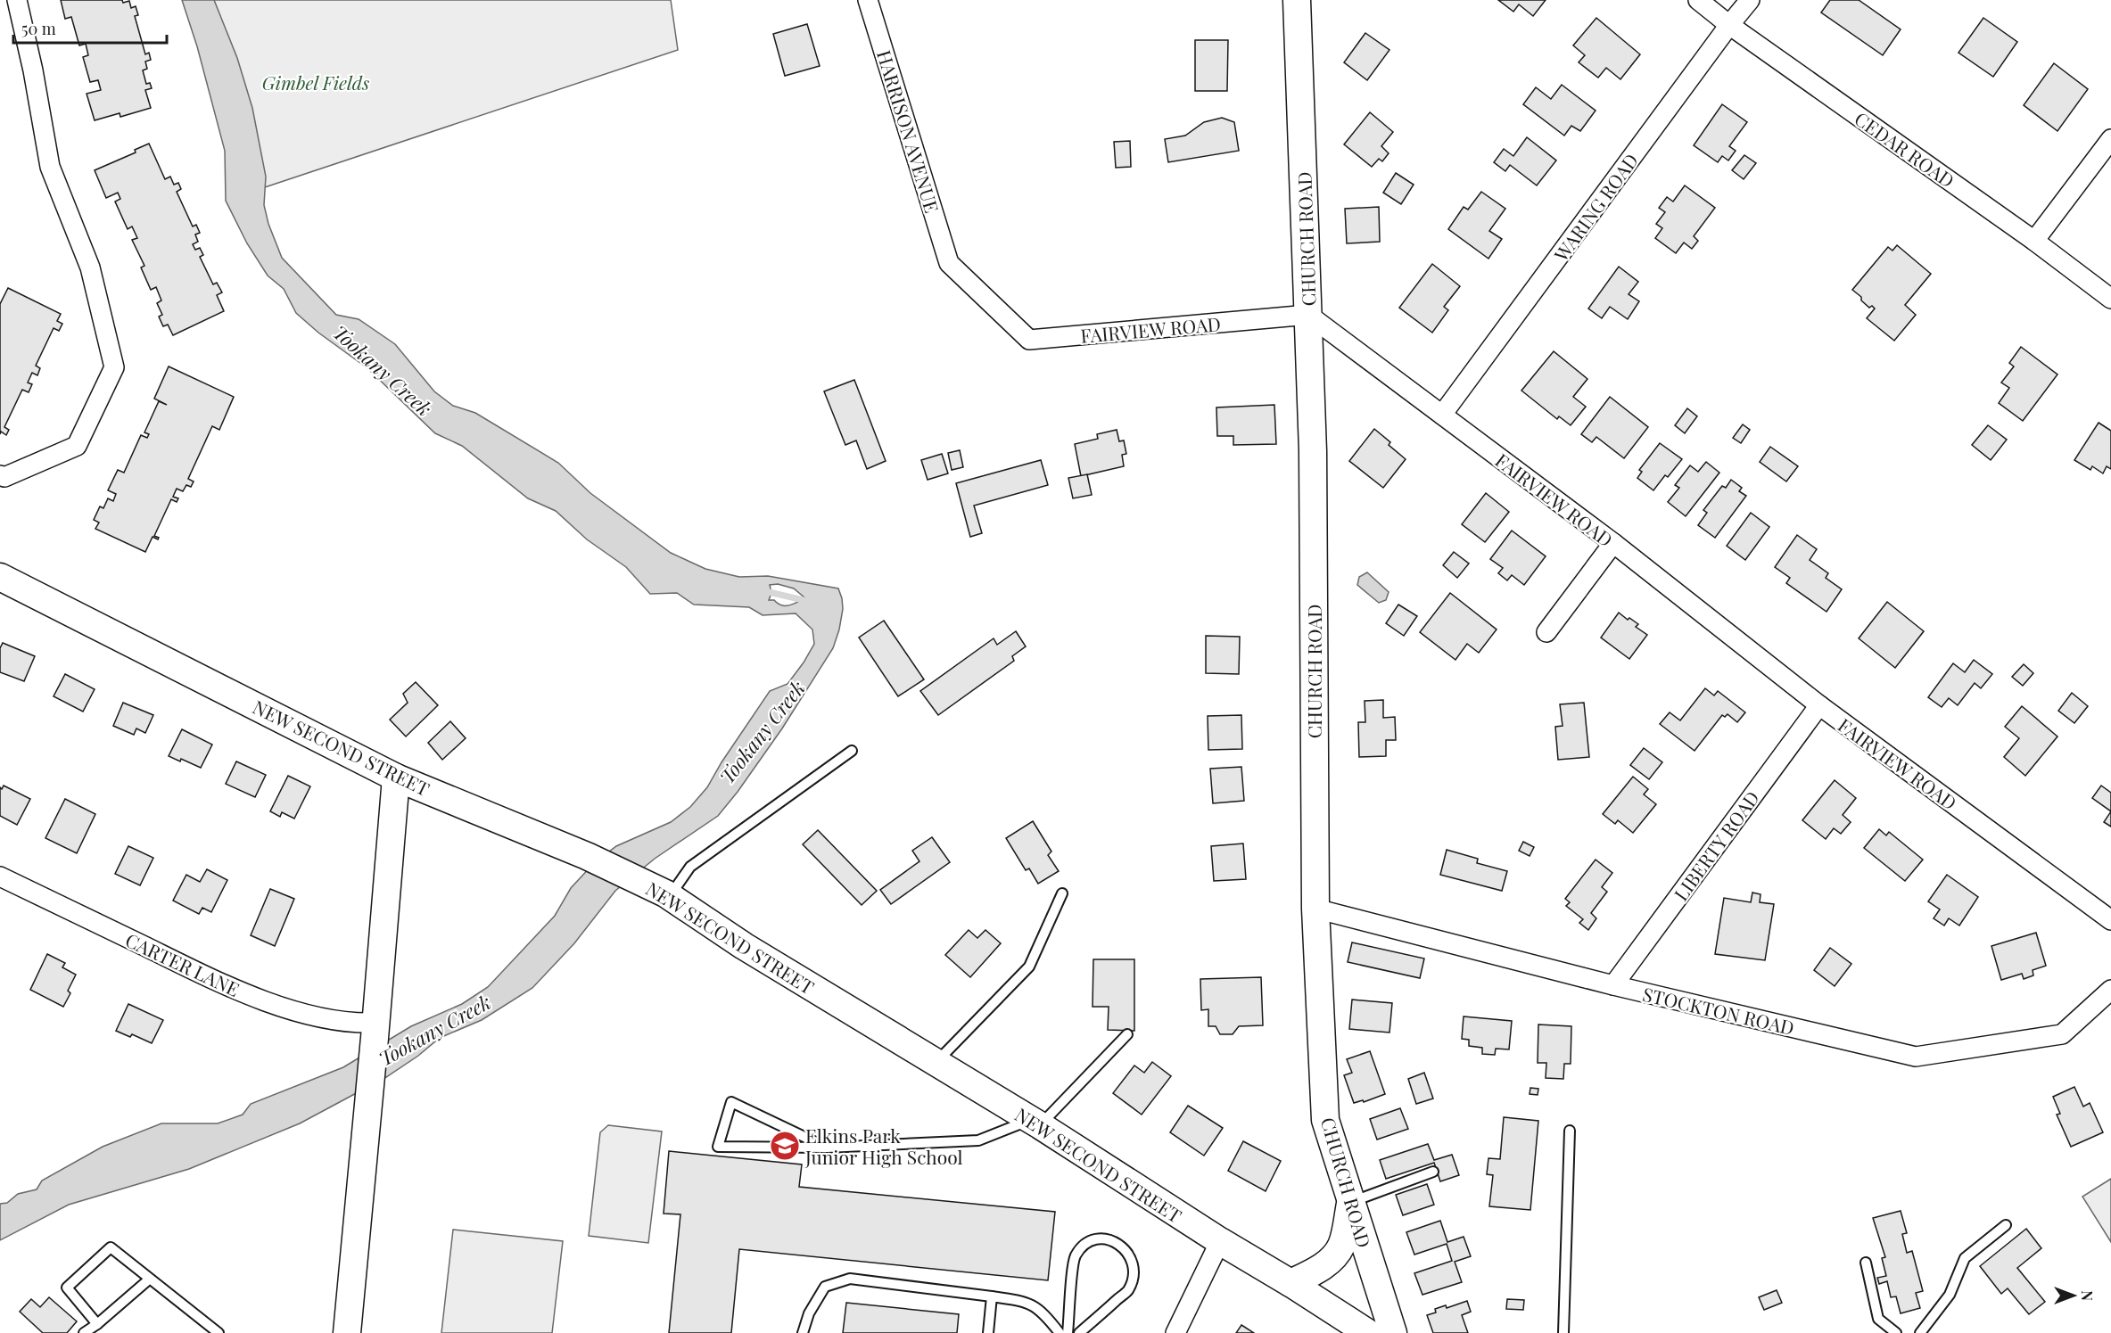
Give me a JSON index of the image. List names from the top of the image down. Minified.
{"streets":{"street":["HARRISON AVENUE","CEDAR ROAD","WARING ROAD","CHURCH ROAD","FAIRVIEW ROAD","NEW SECOND STREET","LIBERTY ROAD","CARTER LANE","STOCKTON ROAD"]},"crossings":[["HARRISON AVENUE","FAIRVIEW ROAD"],["CEDAR ROAD","WARING ROAD"],["WARING ROAD","FAIRVIEW ROAD"],["CHURCH ROAD","FAIRVIEW ROAD"],["CHURCH ROAD","STOCKTON ROAD"],["FAIRVIEW ROAD","LIBERTY ROAD"],["LIBERTY ROAD","STOCKTON ROAD"]],"water":["Tookany Creek"],"parks":["Gimbel Fields"],"places":{"school or university":["Elkins Park Junior High School"]},"scale_bar":"50 m","north":"right"}
